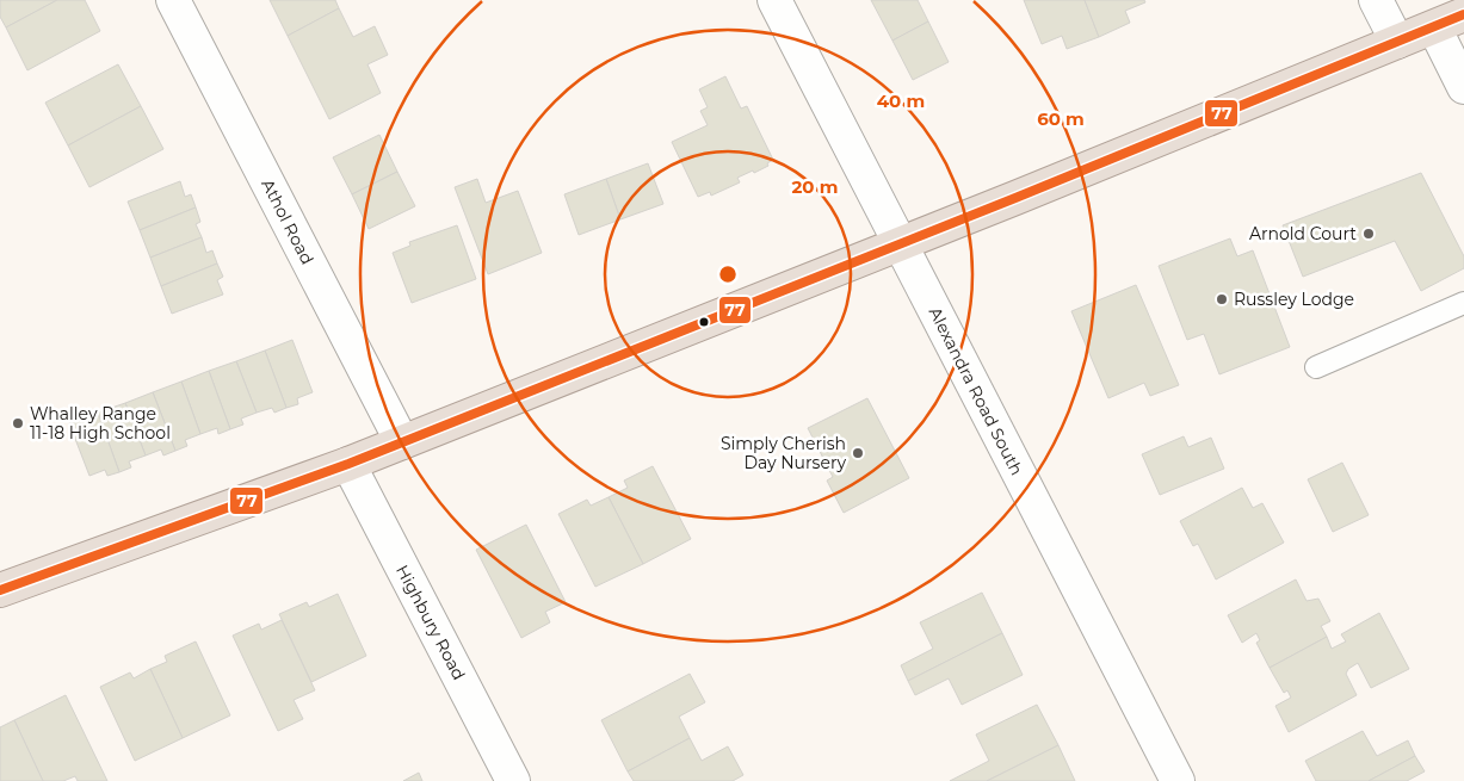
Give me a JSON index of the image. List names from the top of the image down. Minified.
{"streets":{"street":["Athol Road","Alexandra Road South","Highbury Road"]},"places":["Arnold Court","Russley Lodge","Whalley Range 11-18 High School","Simply Cherish Day Nursery"],"lines":["transit line 77"],"rings":["40 m","60 m","20 m"]}
